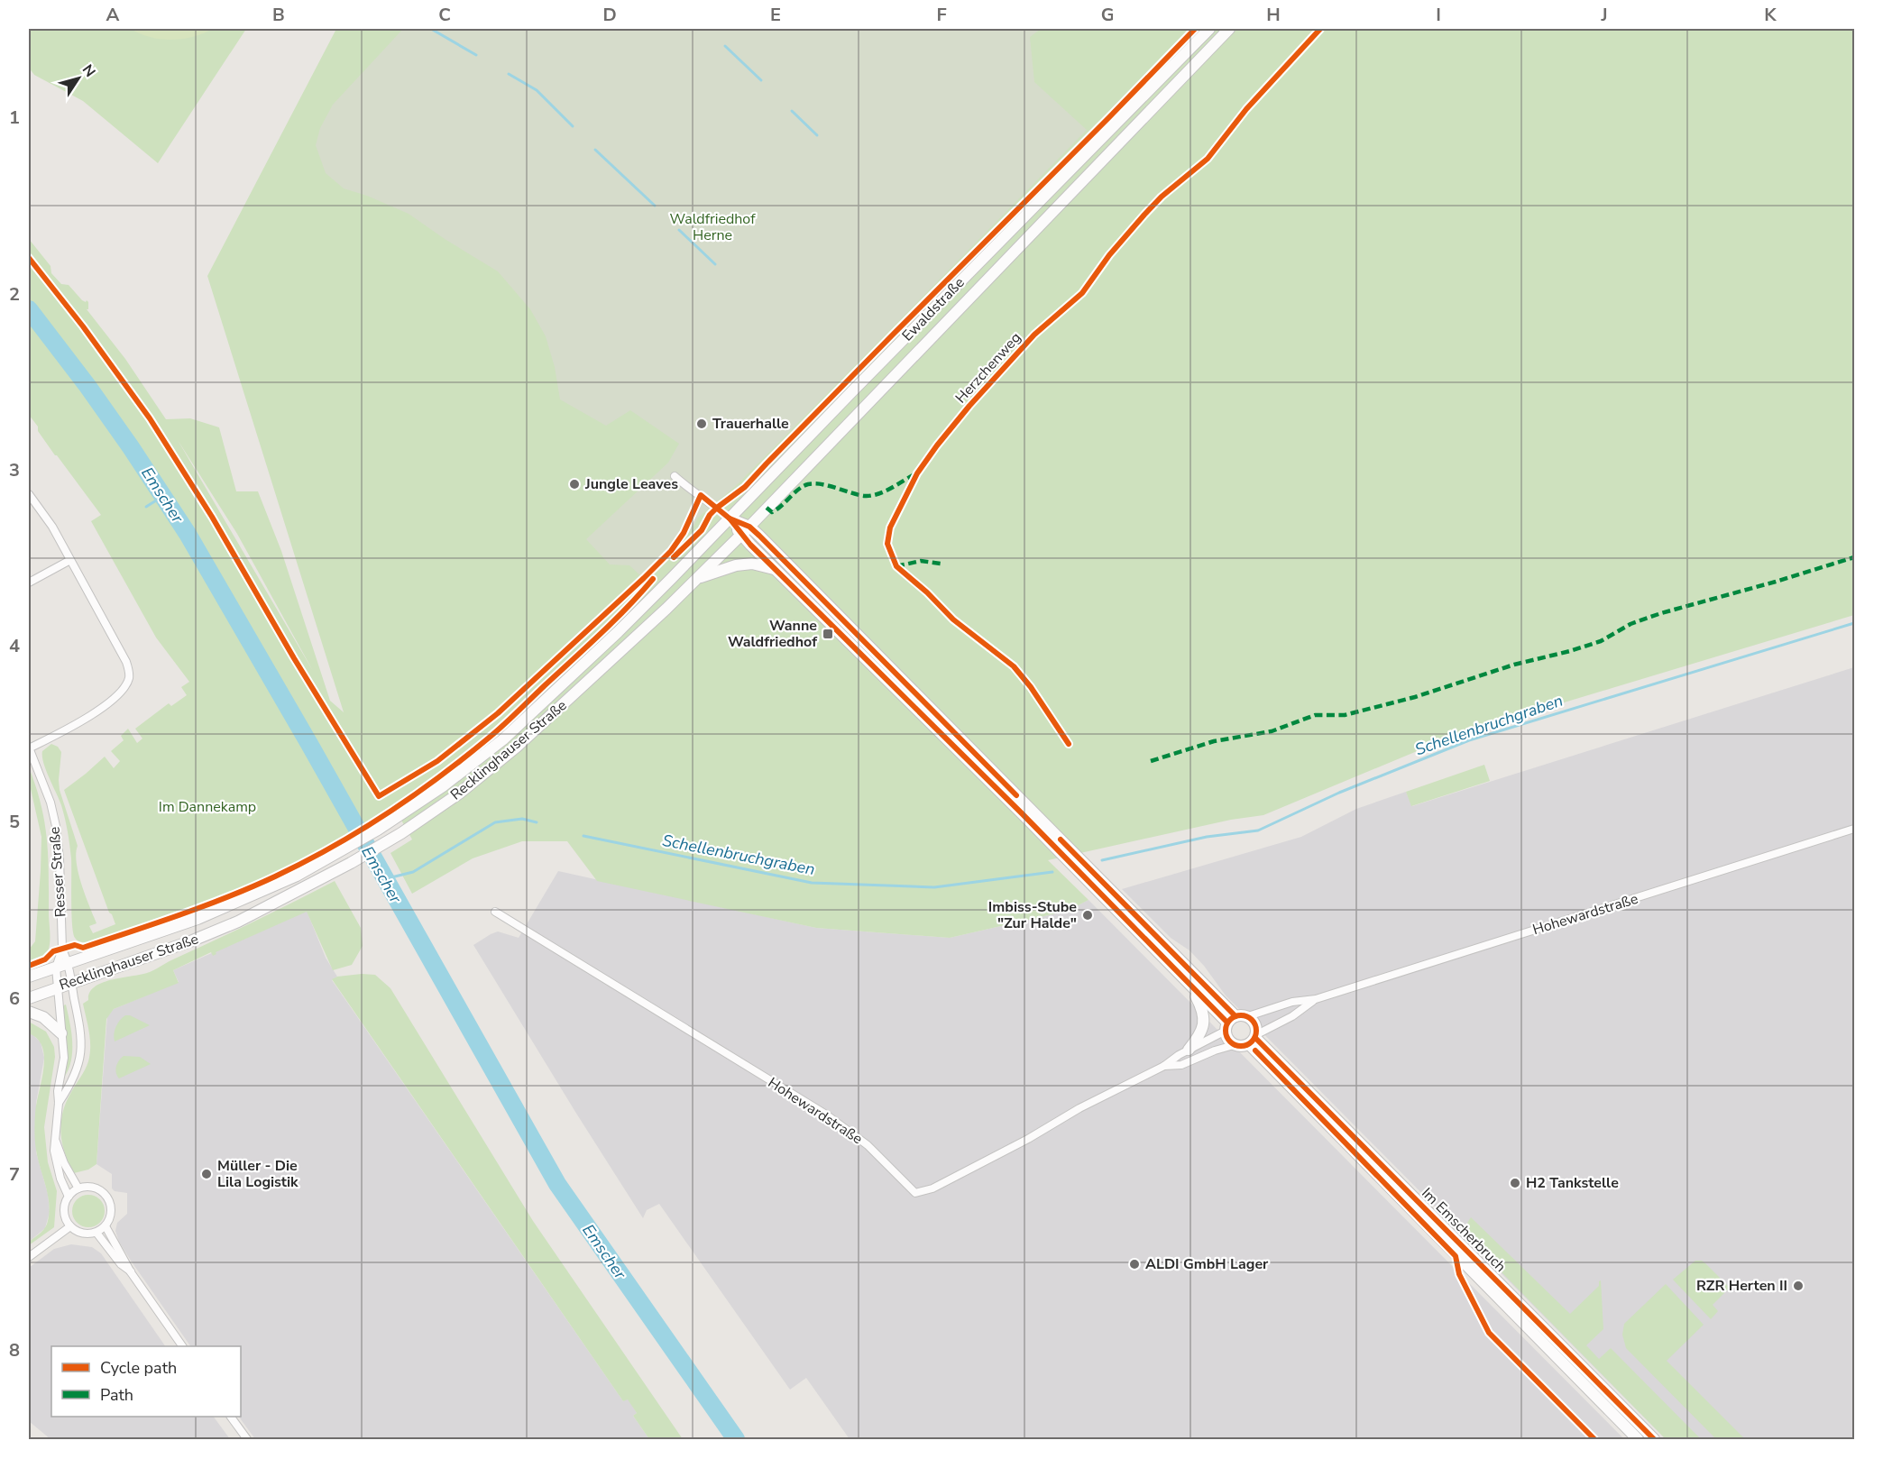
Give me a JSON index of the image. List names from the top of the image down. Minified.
{"streets":{"main road":["Ewaldstraße","Recklinghauser Straße","Im Emscherbruch"],"street":["Resser Straße","Hohewardstraße"],"cycle path":["Herzchenweg"]},"crossings":[["Ewaldstraße","Recklinghauser Straße"],["Recklinghauser Straße","Resser Straße"],["Hohewardstraße","Im Emscherbruch"]],"water":["Emscher","Schellenbruchgraben"],"parks":["Waldfriedhof Herne","Im Dannekamp"],"places":{"other":["Trauerhalle","Jungle Leaves","Imbiss-Stube \"Zur Halde\"","Müller - Die Lila Logistik","H2 Tankstelle","ALDI GmbH Lager","RZR Herten II"],"transit":["Wanne Waldfriedhof"]},"legend":["Cycle path","Path"],"north":"top right","grid":{"columns":["A","B","C","D","E","F","G","H","I","J","K"],"rows":["1","2","3","4","5","6","7","8"]}}
